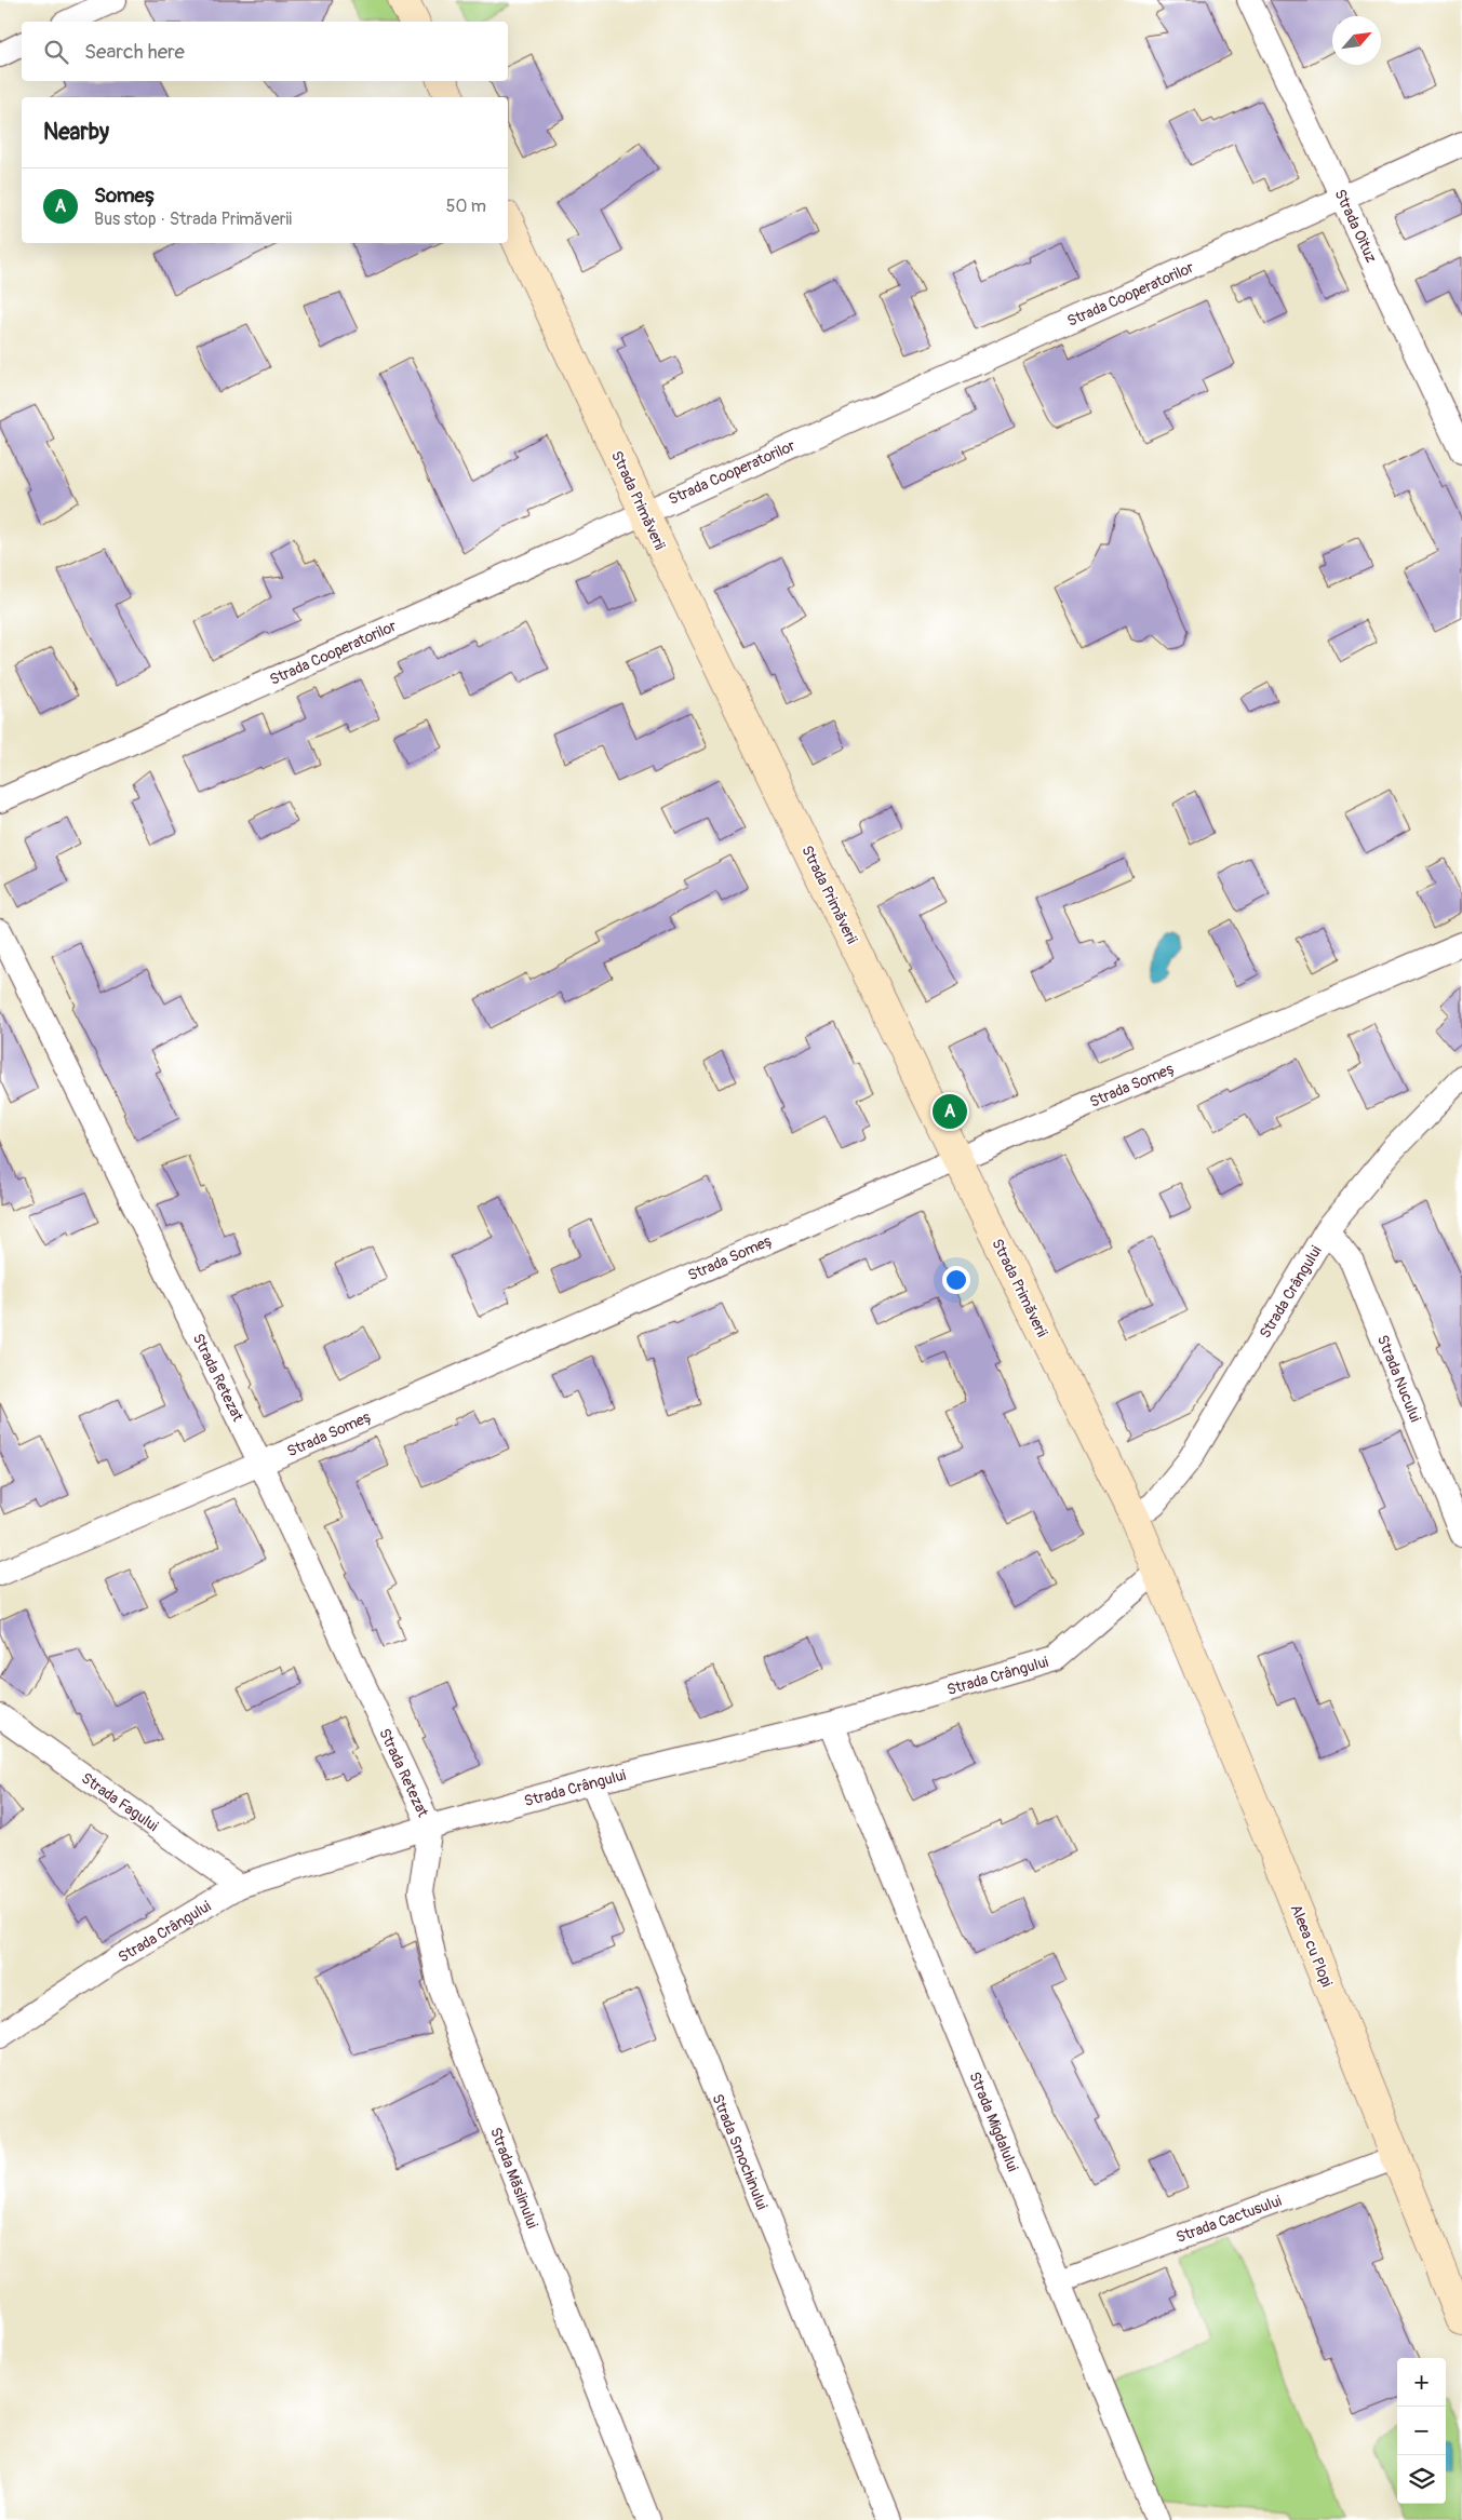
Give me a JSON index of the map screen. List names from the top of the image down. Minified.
{"streets":{"street":["Strada Oituz","Strada Cooperatorilor","Strada Primăverii","Strada Someș","Strada Crângului","Strada Retezat","Strada Nucului","Strada Fagului","Aleea cu Plopi","Strada Migdalului","Strada Smochinului","Strada Măslinului","Strada Cactusului"]},"crossings":[["Strada Oituz","Strada Cooperatorilor"],["Strada Cooperatorilor","Strada Primăverii"],["Strada Primăverii","Strada Someș"],["Strada Primăverii","Strada Crângului"],["Strada Primăverii","Aleea cu Plopi"],["Strada Someș","Strada Retezat"],["Strada Crângului","Strada Retezat"],["Strada Crângului","Strada Nucului"],["Strada Crângului","Strada Fagului"],["Strada Crângului","Aleea cu Plopi"],["Strada Crângului","Strada Migdalului"],["Strada Crângului","Strada Smochinului"],["Strada Crângului","Strada Măslinului"],["Strada Retezat","Strada Măslinului"],["Aleea cu Plopi","Strada Cactusului"],["Strada Migdalului","Strada Cactusului"]],"north":"top right","page":{"search":"Search here","heading":"Nearby","list":[{"mark":"A","name":"Someș","note":"Bus stop · Strada Primăverii","value":"50 m"}],"pins":"A","map_buttons":["+","−"]}}
